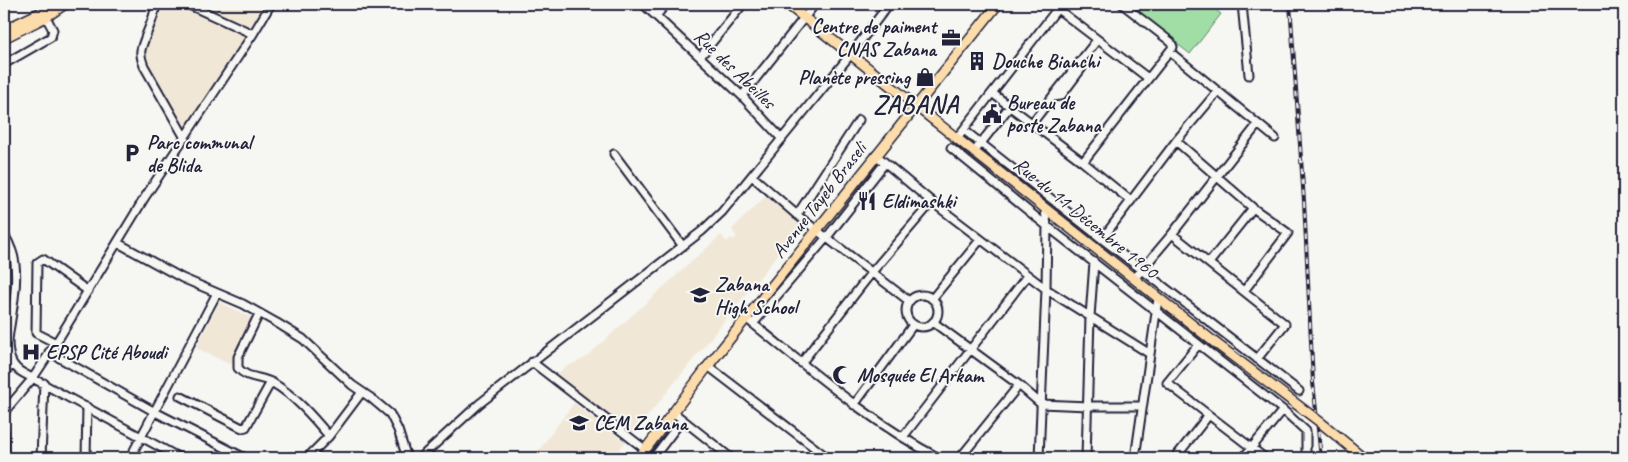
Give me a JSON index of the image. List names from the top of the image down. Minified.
{"streets":{"main road":["Avenue Tayeb Braseli","Rue du 11 Décembre 1960"],"street":["Rue des Abeilles"]},"crossings":[["Avenue Tayeb Braseli","Rue du 11 Décembre 1960"]],"districts":["ZABANA"],"places":{"office":["Centre de paiment CNAS Zabana"],"building":["Douche Bianchi"],"shop":["Planète pressing"],"public building":["Bureau de poste Zabana"],"parking":["Parc communal de Blida"],"restaurant":["Eldimashki"],"school or university":["Zabana High School","CEM Zabana"],"hospital":["EPSP Cité Aboudi"],"mosque":["Mosquée El Arkam"]}}
